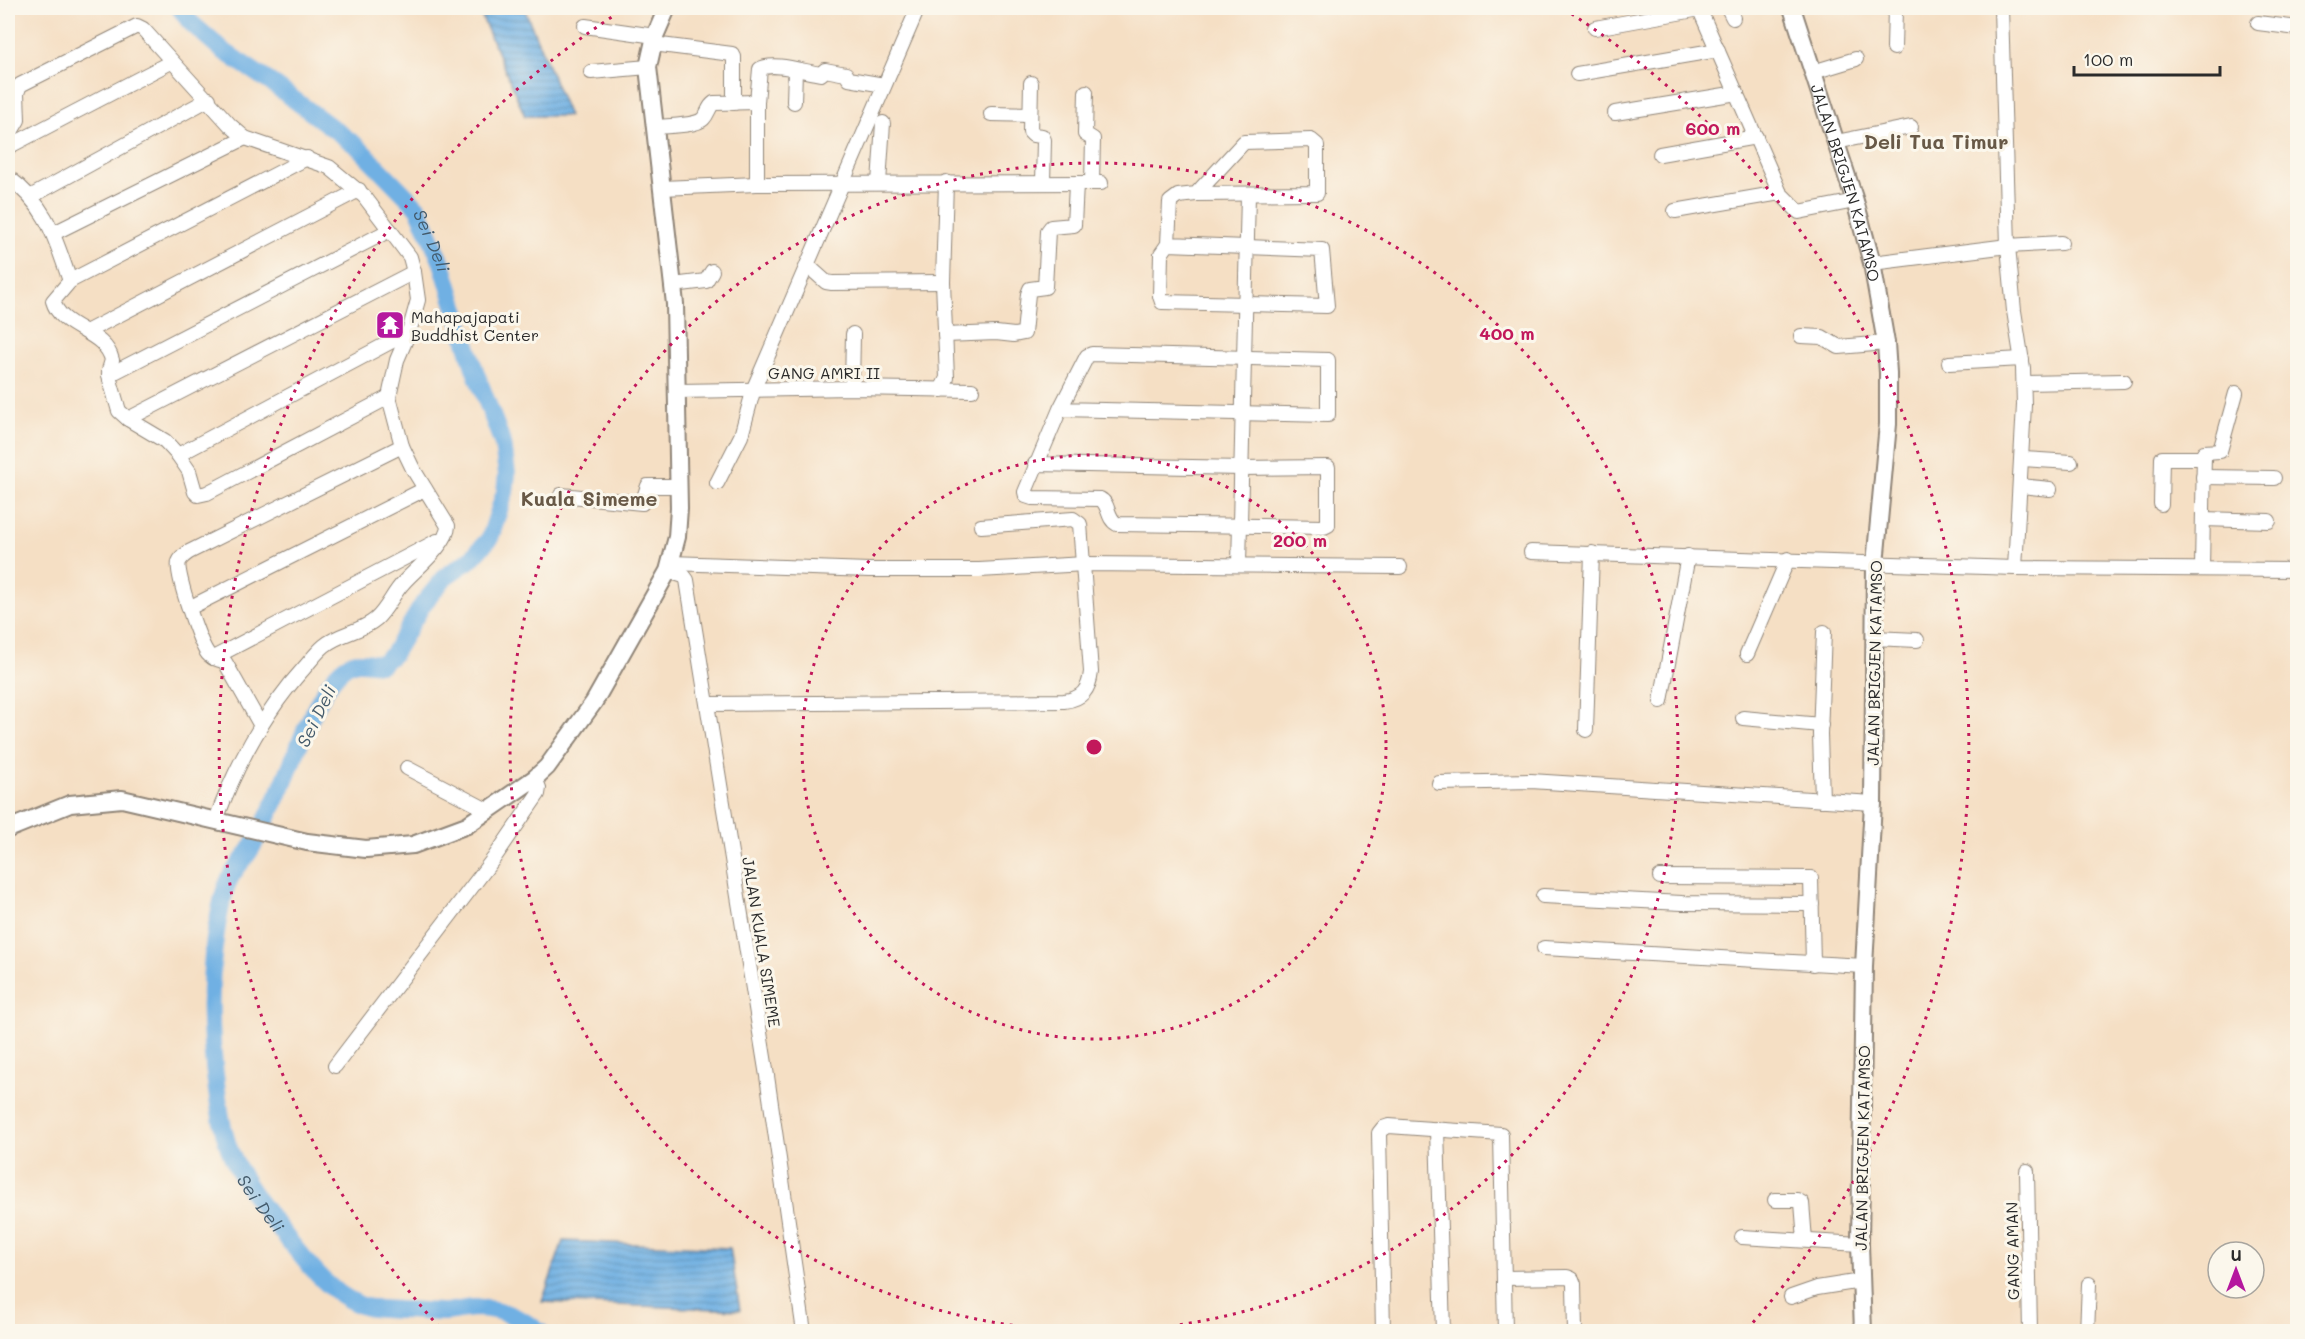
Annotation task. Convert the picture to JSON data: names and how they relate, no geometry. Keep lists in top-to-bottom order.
{
  "streets": {
    "main road": ["JALAN BRIGJEN KATAMSO"],
    "street": ["GANG AMRI II", "JALAN KUALA SIMEME", "GANG AMAN"]
  },
  "districts": ["Deli Tua Timur", "Kuala Simeme"],
  "water": ["Sei Deli"],
  "places": {
    "temple": ["Mahapajapati Buddhist Center"]
  },
  "scale_bar": "100 m",
  "north": "top",
  "rings": ["600 m", "400 m", "200 m"]
}
